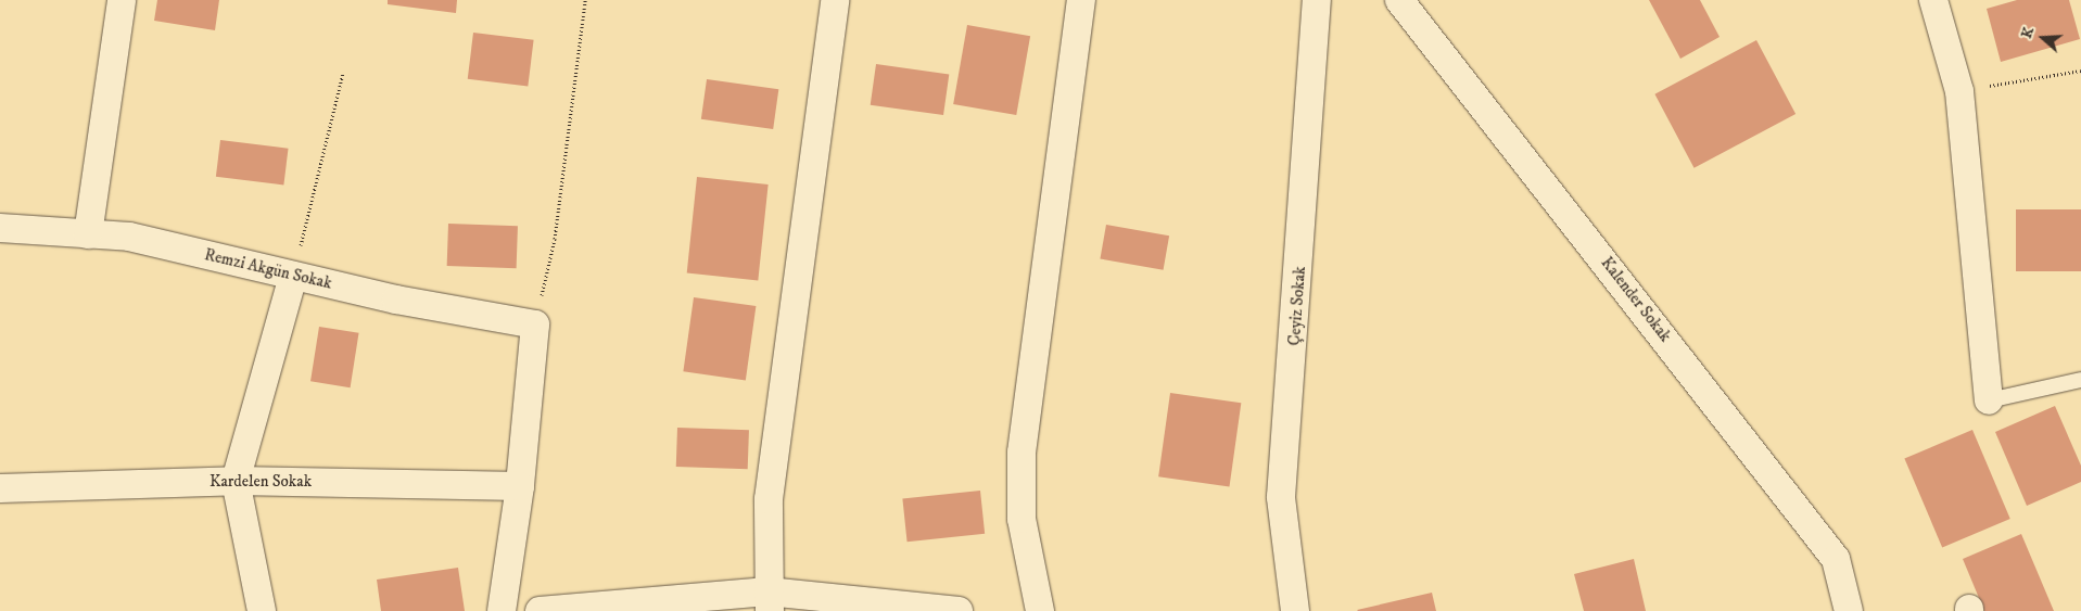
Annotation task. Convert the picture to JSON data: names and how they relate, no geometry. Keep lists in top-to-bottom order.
{
  "streets": {
    "street": [
      "Remzi Akgün Sokak",
      "Kalender Sokak",
      "Çeyiz Sokak",
      "Kardelen Sokak"
    ]
  },
  "north": "left"
}
